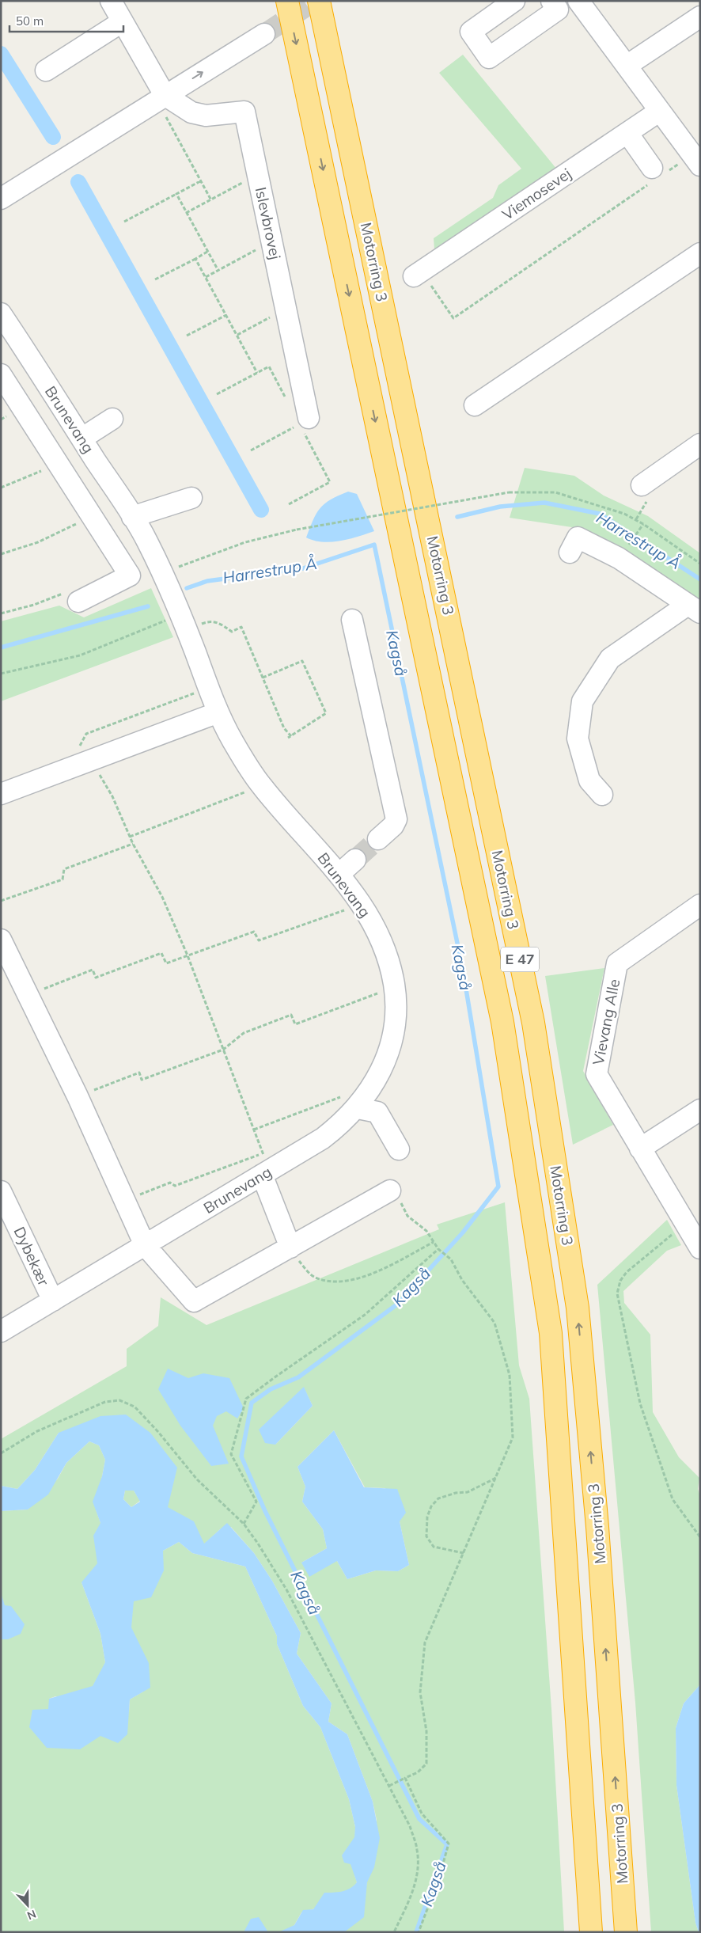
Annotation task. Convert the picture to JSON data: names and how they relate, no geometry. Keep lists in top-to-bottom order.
{
  "streets": {
    "highway": ["Motorring 3", "E 47"],
    "street": [
      "Viemosevej",
      "Islevbrovej",
      "Brunevang",
      "Vievang Alle",
      "Dybekær"
    ]
  },
  "crossings": [
    ["Brunevang", "Dybekær"]
  ],
  "water": ["Harrestrup Å", "Kagså"],
  "scale_bar": "50 m",
  "north": "bottom"
}
